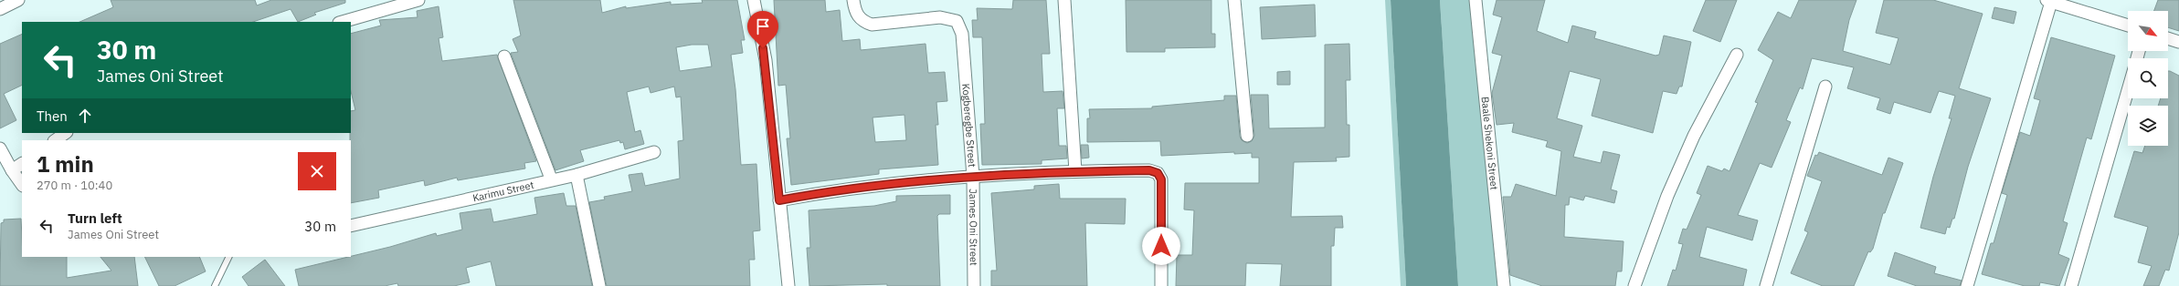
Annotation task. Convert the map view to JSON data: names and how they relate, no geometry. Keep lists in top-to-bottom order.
{
  "streets": {
    "street": [
      "Kogberegbe Street",
      "Baale Shekoni Street",
      "Karimu Street",
      "James Oni Street"
    ]
  },
  "crossings": [
    ["Kogberegbe Street", "James Oni Street"]
  ],
  "north": "bottom right",
  "page": {
    "turn": ["30 m", "James Oni Street"],
    "then": "Then",
    "heading": ["1 min", "270 m · 10:40"],
    "list": [
      {
        "name": "Turn left",
        "note": "James Oni Street",
        "value": "30 m"
      }
    ]
  }
}
